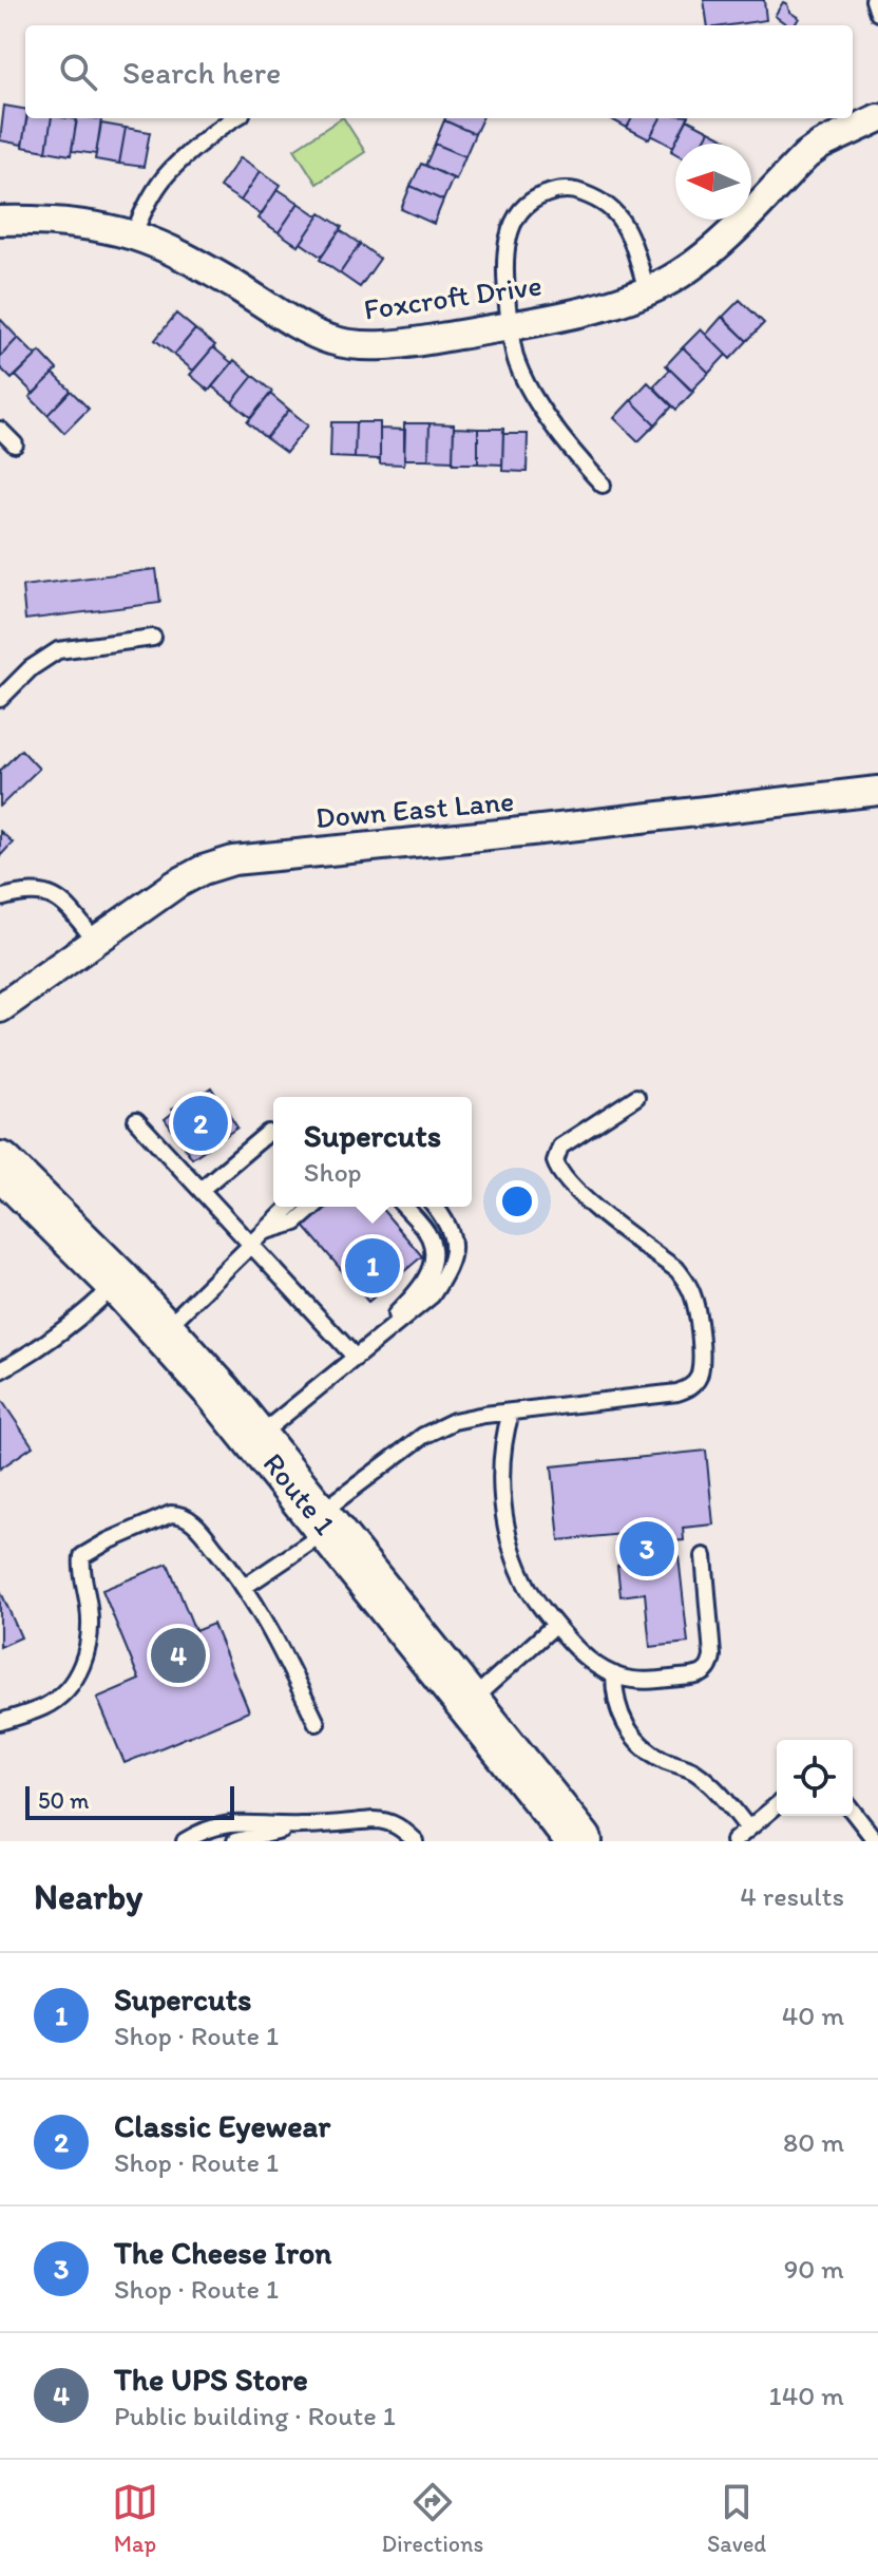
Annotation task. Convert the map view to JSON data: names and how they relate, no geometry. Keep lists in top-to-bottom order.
{
  "streets": {
    "main road": ["Route 1"],
    "street": ["Foxcroft Drive", "Down East Lane"]
  },
  "scale_bar": "50 m",
  "north": "left",
  "page": {
    "search": "Search here",
    "pins": [
      "2",
      "1",
      "3",
      "4"
    ],
    "popup": ["Supercuts", "Shop"],
    "scale": "50 m",
    "heading": ["Nearby", "4 results"],
    "list": [
      {
        "mark": "1",
        "name": "Supercuts",
        "note": "Shop · Route 1",
        "value": "40 m"
      },
      {
        "mark": "2",
        "name": "Classic Eyewear",
        "note": "Shop · Route 1",
        "value": "80 m"
      },
      {
        "mark": "3",
        "name": "The Cheese Iron",
        "note": "Shop · Route 1",
        "value": "90 m"
      },
      {
        "mark": "4",
        "name": "The UPS Store",
        "note": "Public building · Route 1",
        "value": "140 m"
      }
    ],
    "nav": ["Map", "Directions", "Saved"]
  }
}
